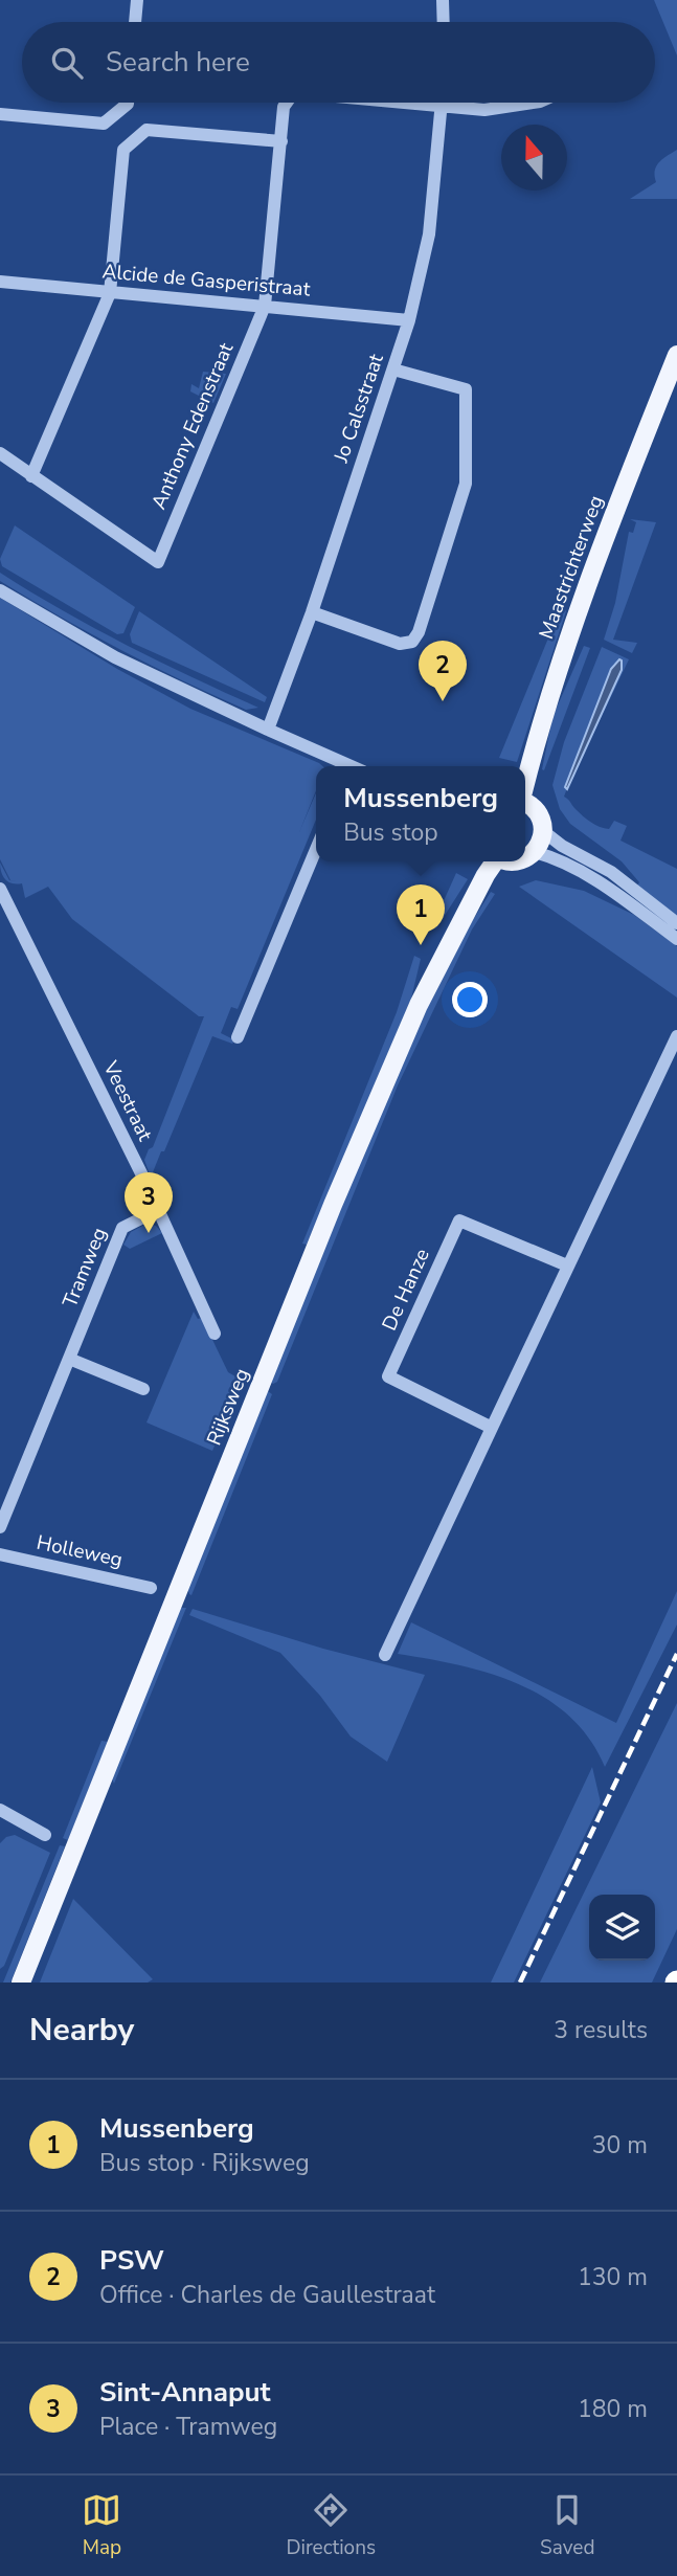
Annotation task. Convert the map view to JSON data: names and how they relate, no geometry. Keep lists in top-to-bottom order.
{
  "streets": {
    "main road": ["Maastrichterweg", "Rijksweg"],
    "street": [
      "Alcide de Gasperistraat",
      "Jo Calsstraat",
      "Anthony Edenstraat",
      "Veestraat",
      "Tramweg",
      "De Hanze",
      "Holleweg"
    ]
  },
  "crossings": [
    ["Alcide de Gasperistraat", "Jo Calsstraat"],
    ["Alcide de Gasperistraat", "Anthony Edenstraat"],
    ["Jo Calsstraat", "Anthony Edenstraat"],
    ["Veestraat", "Tramweg"]
  ],
  "north": "top",
  "page": {
    "search": "Search here",
    "pins": ["2", "1", "3"],
    "popup": ["Mussenberg", "Bus stop"],
    "heading": ["Nearby", "3 results"],
    "list": [
      {
        "mark": "1",
        "name": "Mussenberg",
        "note": "Bus stop · Rijksweg",
        "value": "30 m"
      },
      {
        "mark": "2",
        "name": "PSW",
        "note": "Office · Charles de Gaullestraat",
        "value": "130 m"
      },
      {
        "mark": "3",
        "name": "Sint-Annaput",
        "note": "Place · Tramweg",
        "value": "180 m"
      }
    ],
    "nav": ["Map", "Directions", "Saved"]
  }
}
